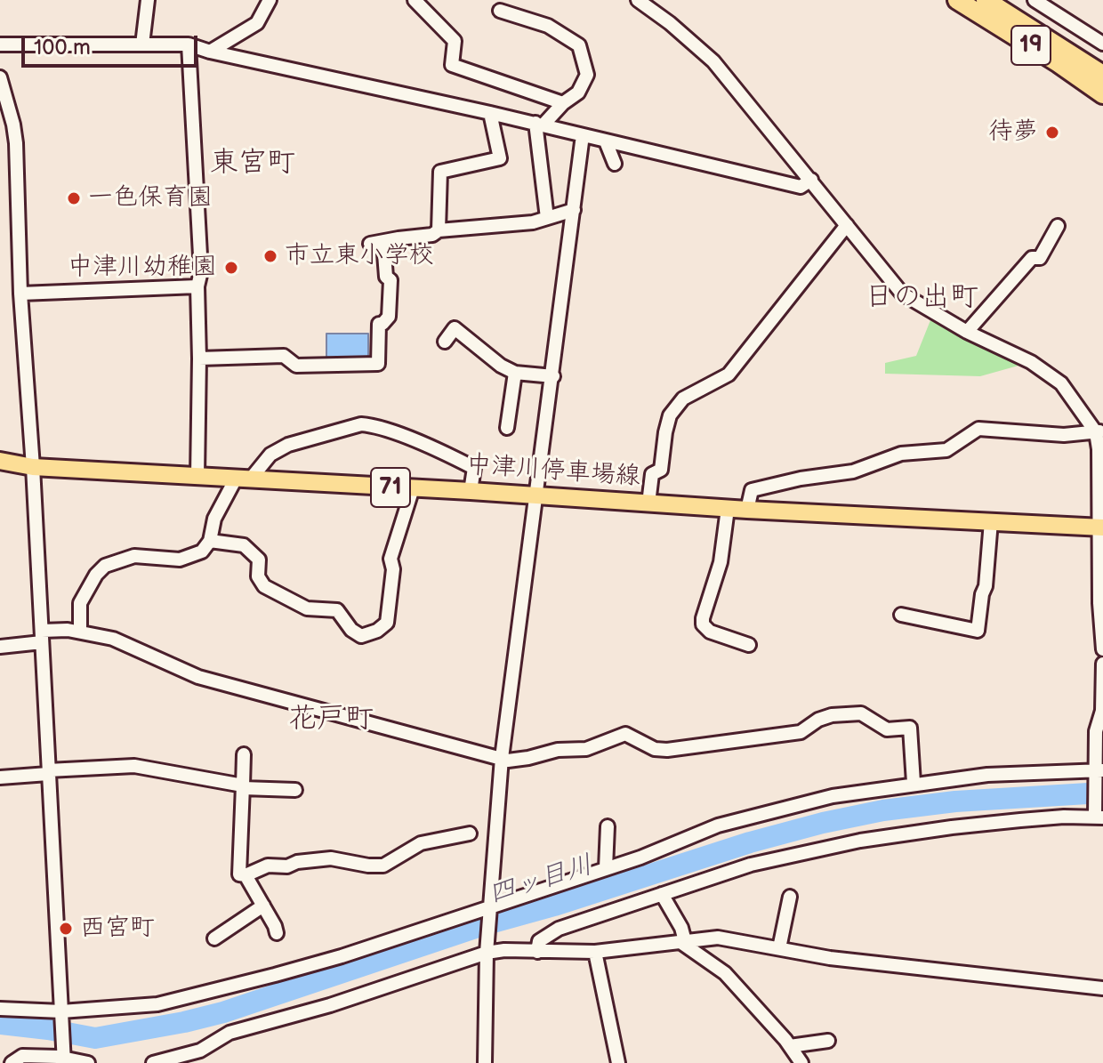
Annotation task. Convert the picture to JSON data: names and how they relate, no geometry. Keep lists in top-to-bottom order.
{
  "streets": {
    "highway": ["19"],
    "main road": ["中津川停車場線", "71"]
  },
  "districts": ["東宮町", "日の出町", "花戸町"],
  "water": ["四ッ目川"],
  "places": [
    "待夢",
    "一色保育園",
    "市立東小学校",
    "中津川幼稚園",
    "西宮町"
  ],
  "scale_bar": "100 m"
}
